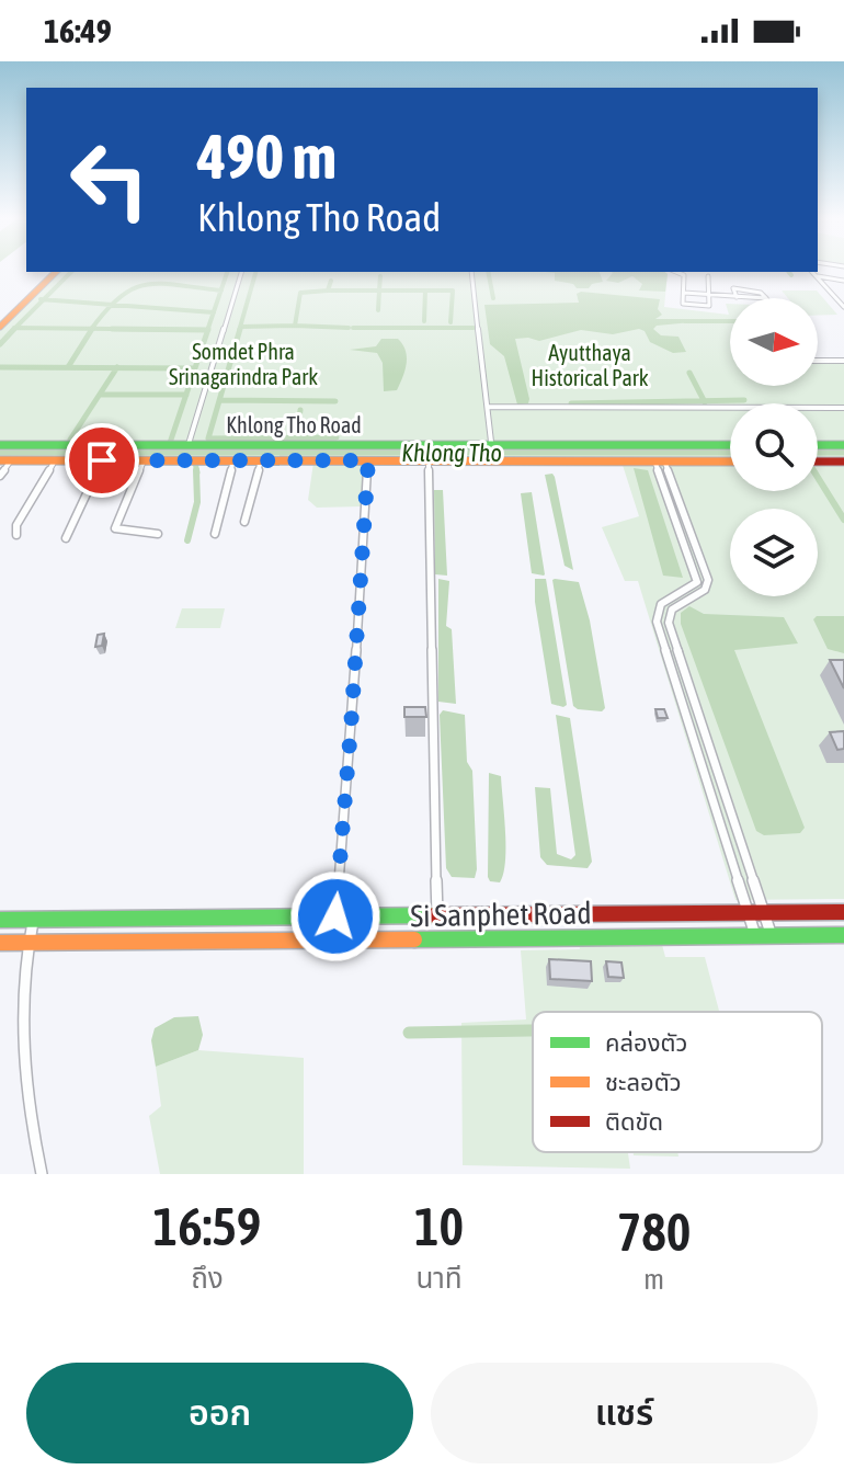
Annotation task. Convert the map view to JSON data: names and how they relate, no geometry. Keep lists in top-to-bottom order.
{
  "streets": {
    "street": ["Khlong Tho Road", "Si Sanphet Road"]
  },
  "water": ["Khlong Tho"],
  "parks": ["Somdet Phra Srinagarindra Park", "Ayutthaya Historical Park"],
  "legend": ["คล่องตัว", "ชะลอตัว", "ติดขัด"],
  "north": "right",
  "page": {
    "status": "16:49",
    "turn": ["490 m", "Khlong Tho Road"],
    "eta": [
      "16:59",
      "ถึง",
      "10",
      "นาที",
      "780",
      "m"
    ],
    "buttons": ["ออก", "แชร์"]
  }
}
